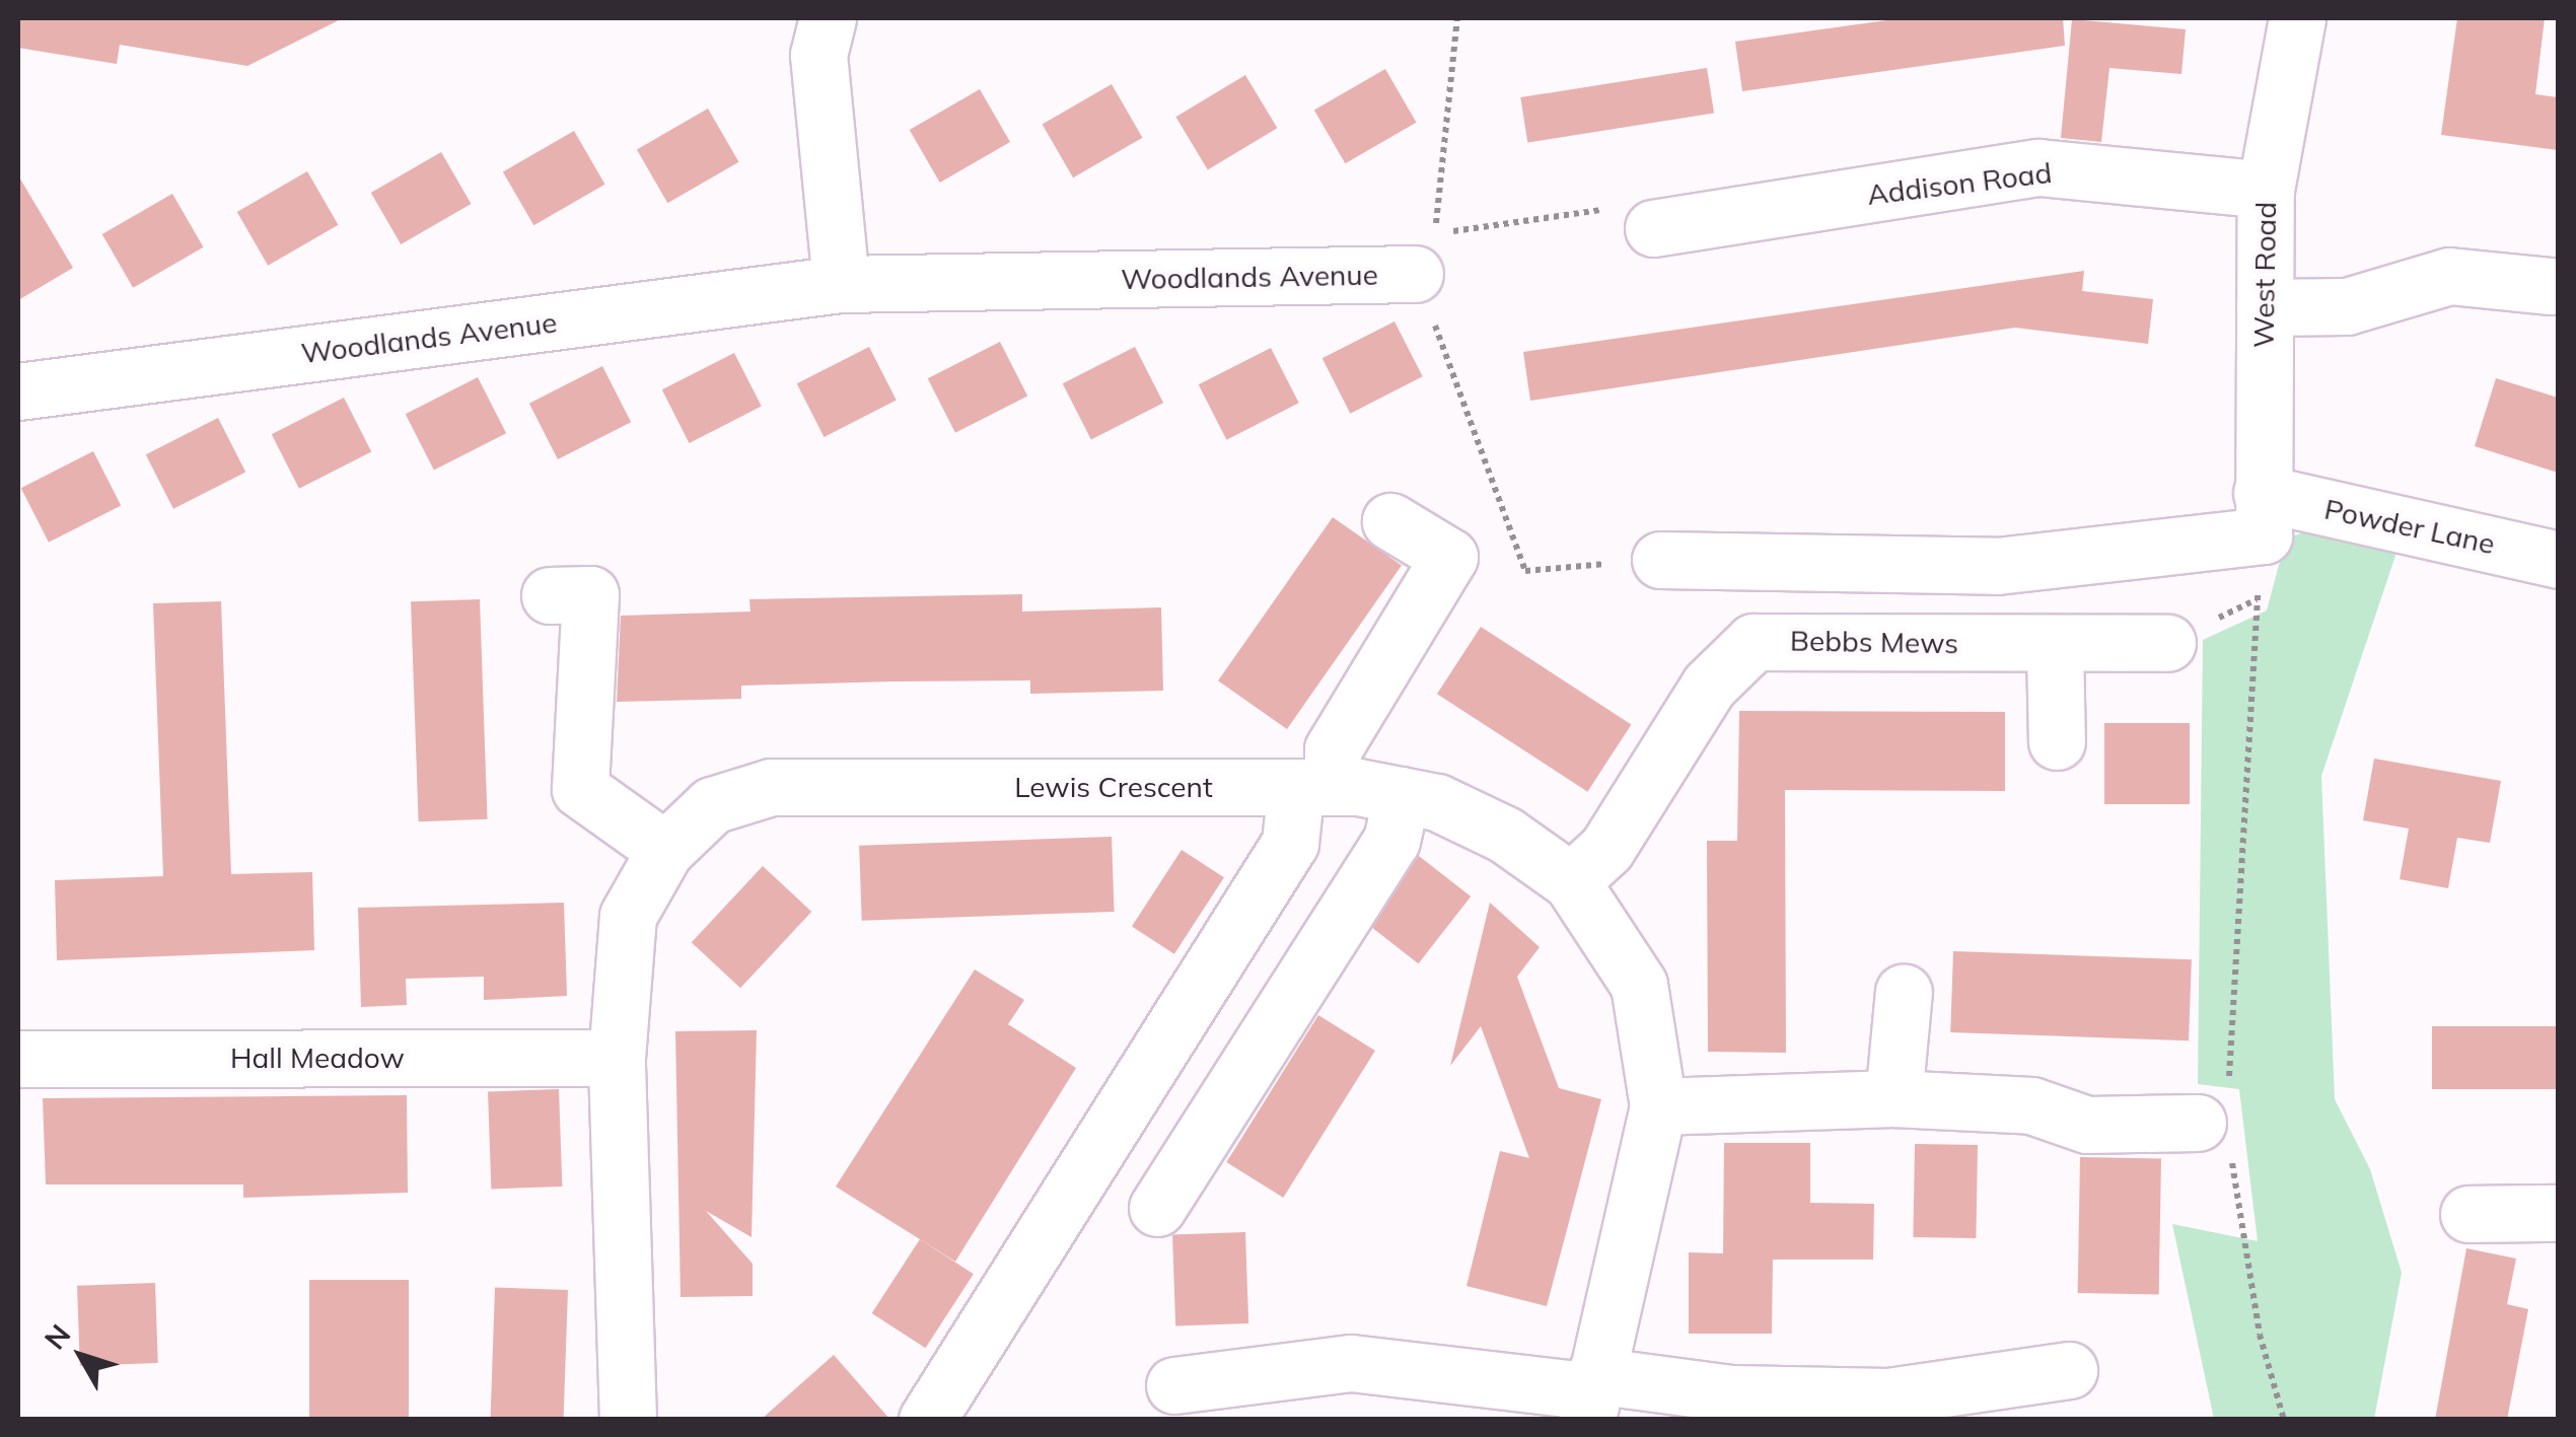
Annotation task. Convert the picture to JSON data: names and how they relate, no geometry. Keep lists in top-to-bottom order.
{
  "streets": {
    "street": [
      "Addison Road",
      "West Road",
      "Woodlands Avenue",
      "Powder Lane",
      "Bebbs Mews",
      "Lewis Crescent",
      "Hall Meadow"
    ]
  },
  "crossings": [
    ["Addison Road", "West Road"],
    ["West Road", "Powder Lane"],
    ["Bebbs Mews", "Lewis Crescent"],
    ["Lewis Crescent", "Hall Meadow"]
  ],
  "north": "top left"
}
